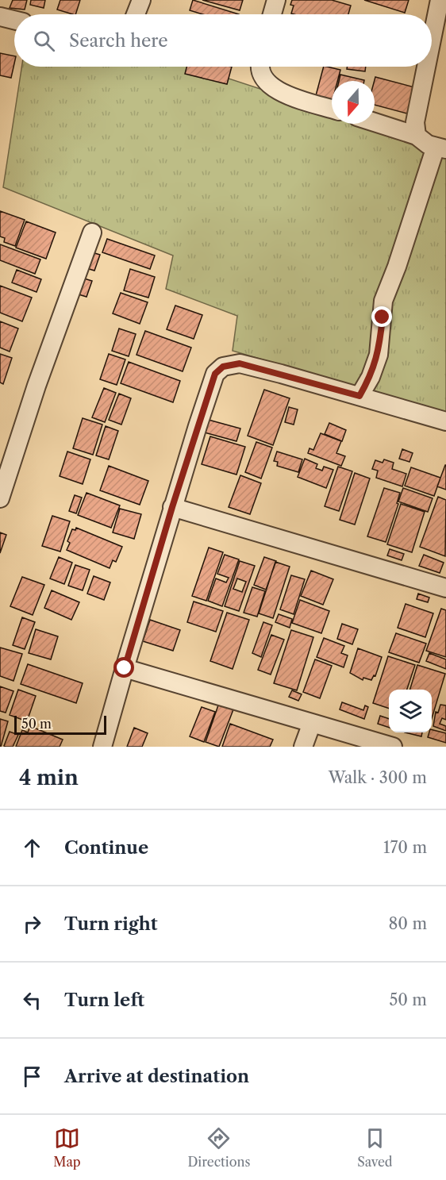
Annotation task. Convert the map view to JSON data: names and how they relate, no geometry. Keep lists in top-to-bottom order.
{
  "scale_bar": "50 m",
  "north": "bottom",
  "page": {
    "search": "Search here",
    "scale": "50 m",
    "heading": ["4 min", "Walk · 300 m"],
    "list": [
      ["Continue", "170 m"],
      ["Turn right", "80 m"],
      ["Turn left", "50 m"],
      "Arrive at destination"
    ],
    "nav": ["Map", "Directions", "Saved"]
  }
}
